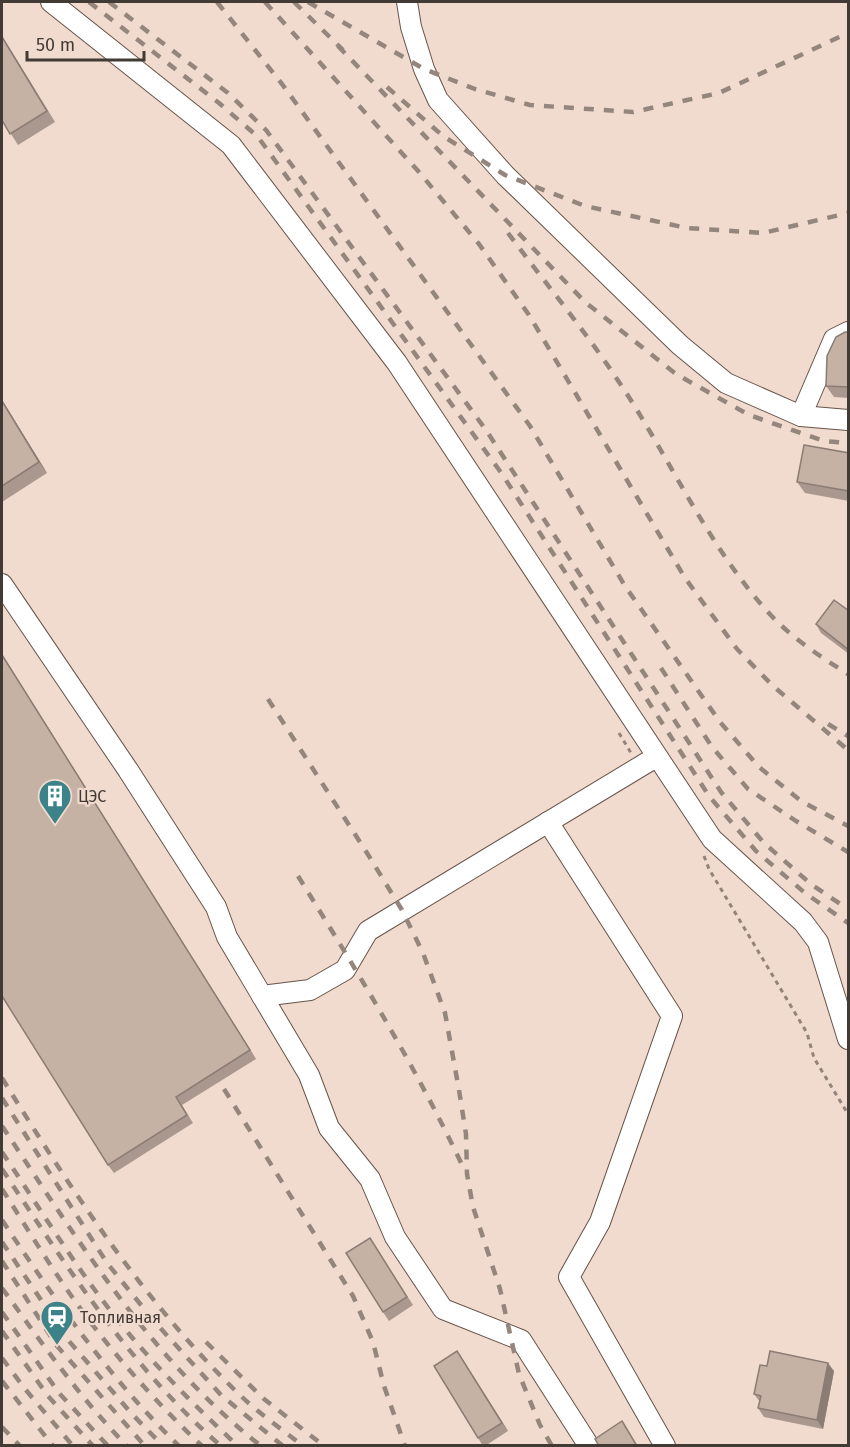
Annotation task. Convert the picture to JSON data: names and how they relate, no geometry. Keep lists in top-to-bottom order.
{
  "places": {
    "building": ["ЦЭС"],
    "station": ["Топливная"]
  },
  "scale_bar": "50 m"
}
